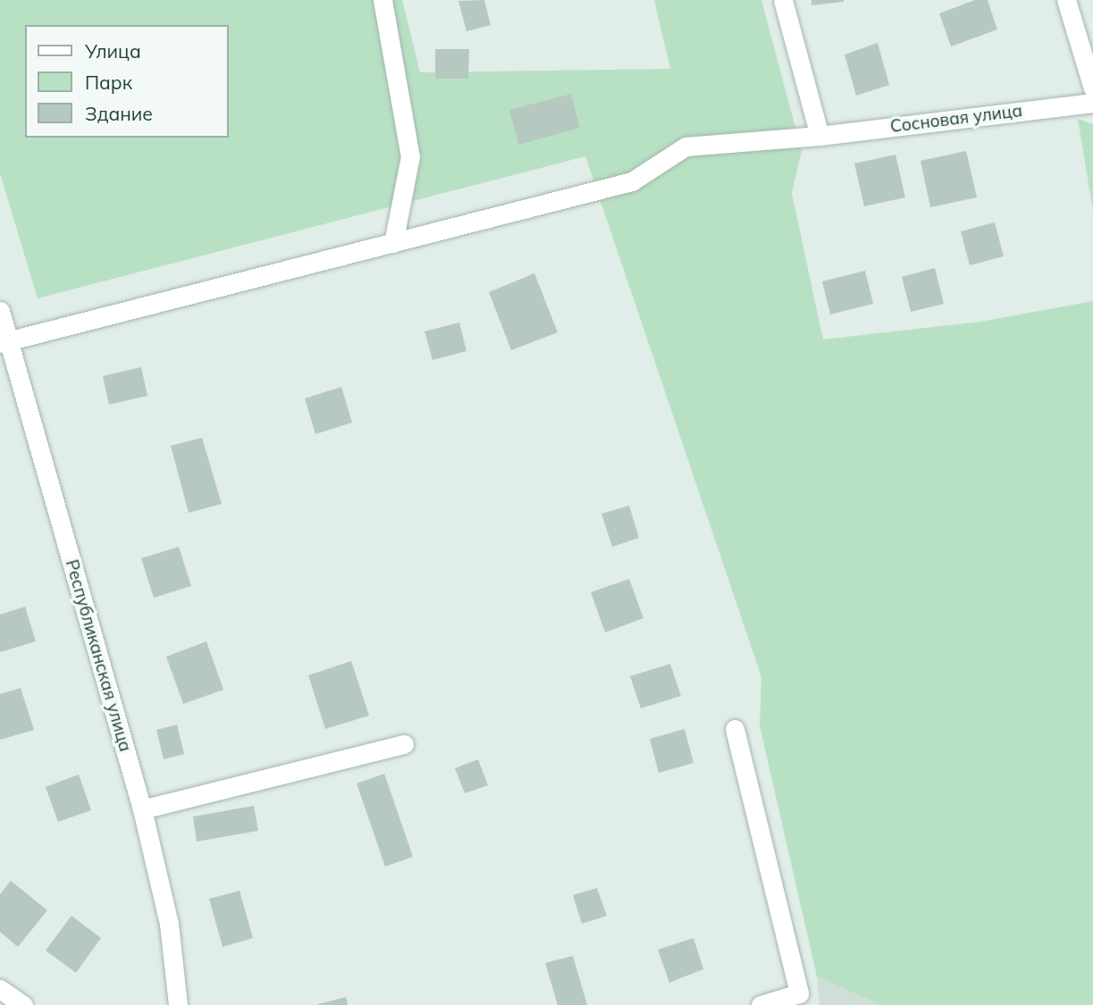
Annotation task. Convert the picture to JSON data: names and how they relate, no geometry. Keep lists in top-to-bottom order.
{
  "streets": {
    "street": ["Сосновая улица", "Республиканская улица"]
  },
  "crossings": [
    ["Сосновая улица", "Республиканская улица"]
  ],
  "legend": ["Улица", "Парк", "Здание"]
}
